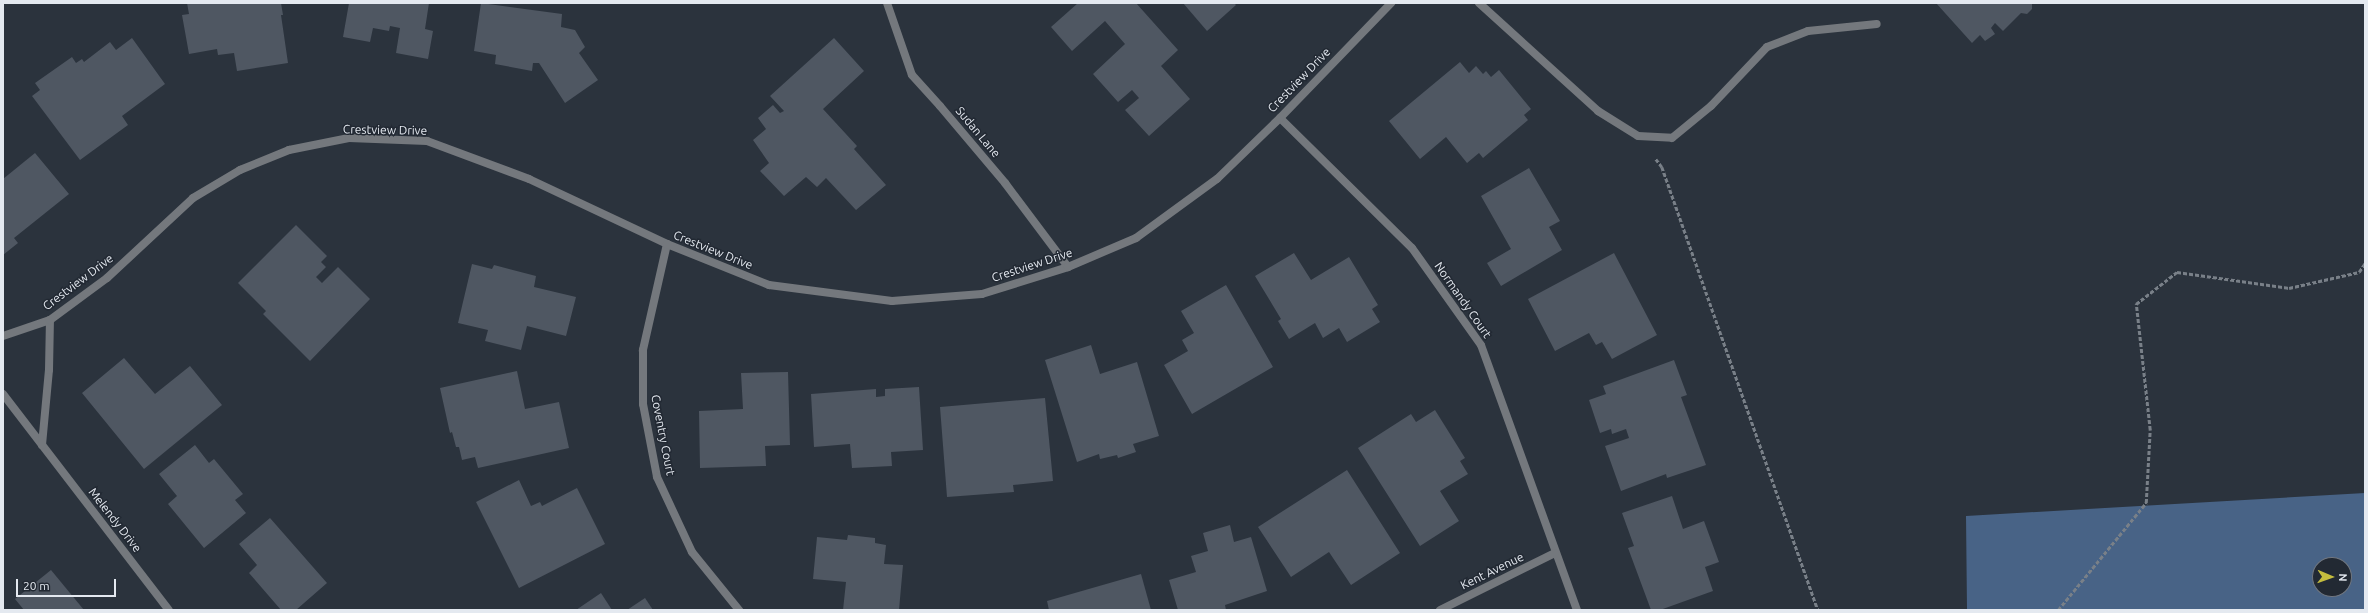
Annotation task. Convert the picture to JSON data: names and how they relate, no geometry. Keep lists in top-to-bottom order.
{
  "streets": {
    "street": [
      "Crestview Drive",
      "Sudan Lane",
      "Normandy Court",
      "Coventry Court",
      "Melendy Drive",
      "Kent Avenue"
    ]
  },
  "crossings": [
    ["Crestview Drive", "Sudan Lane"],
    ["Crestview Drive", "Normandy Court"],
    ["Crestview Drive", "Coventry Court"],
    ["Normandy Court", "Kent Avenue"]
  ],
  "scale_bar": "20 m",
  "north": "right"
}
